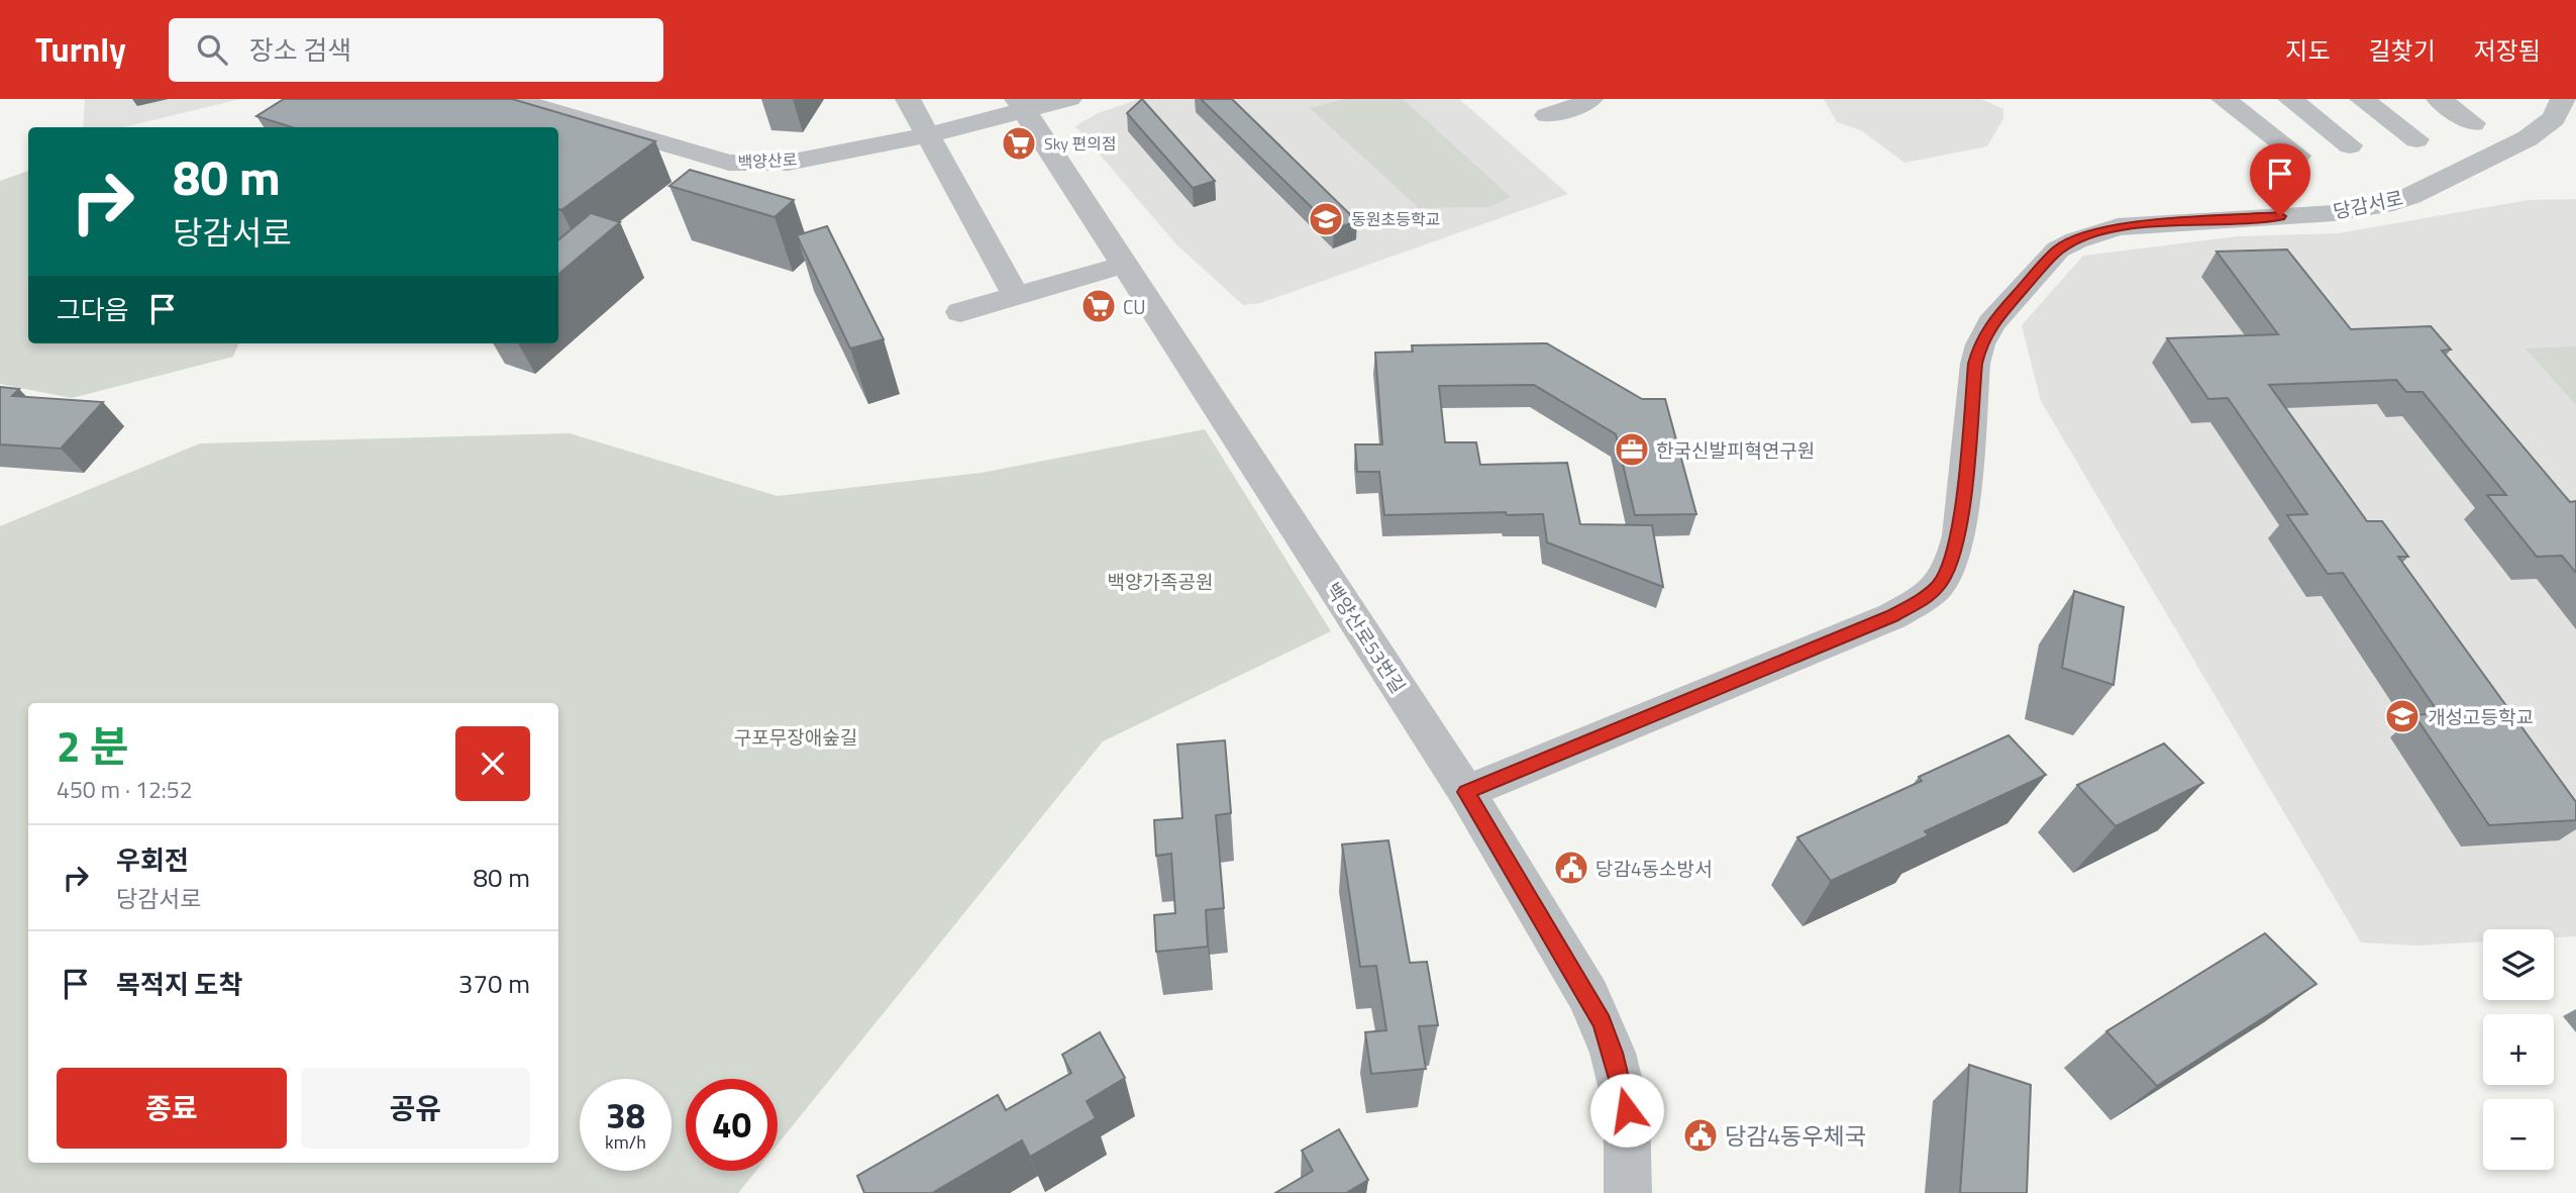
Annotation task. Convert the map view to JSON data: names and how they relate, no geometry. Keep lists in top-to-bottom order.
{
  "streets": {
    "street": ["백양산로", "당감서로", "백양산로53번길"]
  },
  "crossings": [
    ["백양산로", "백양산로53번길"],
    ["당감서로", "백양산로53번길"]
  ],
  "parks": ["백양가족공원", "구포무장애숲길"],
  "places": {
    "supermarket": ["Sky 편의점", "CU"],
    "school or university": ["동원초등학교", "개성고등학교"],
    "office": ["한국신발피혁연구원"],
    "public building": ["당감4동소방서", "당감4동우체국"]
  },
  "page": {
    "header": "Turnly",
    "search": "장소 검색",
    "nav": ["지도", "길찾기", "저장됨"],
    "turn": ["80 m", "당감서로"],
    "then": "그다음",
    "heading": ["2 분", "450 m · 12:52"],
    "list": [
      {
        "name": "우회전",
        "note": "당감서로",
        "value": "80 m"
      },
      {
        "name": "목적지 도착",
        "value": "370 m"
      }
    ],
    "map_buttons": ["+", "−"],
    "buttons": ["종료", "공유"],
    "speed": "38 km/h",
    "limit": "40"
  }
}
